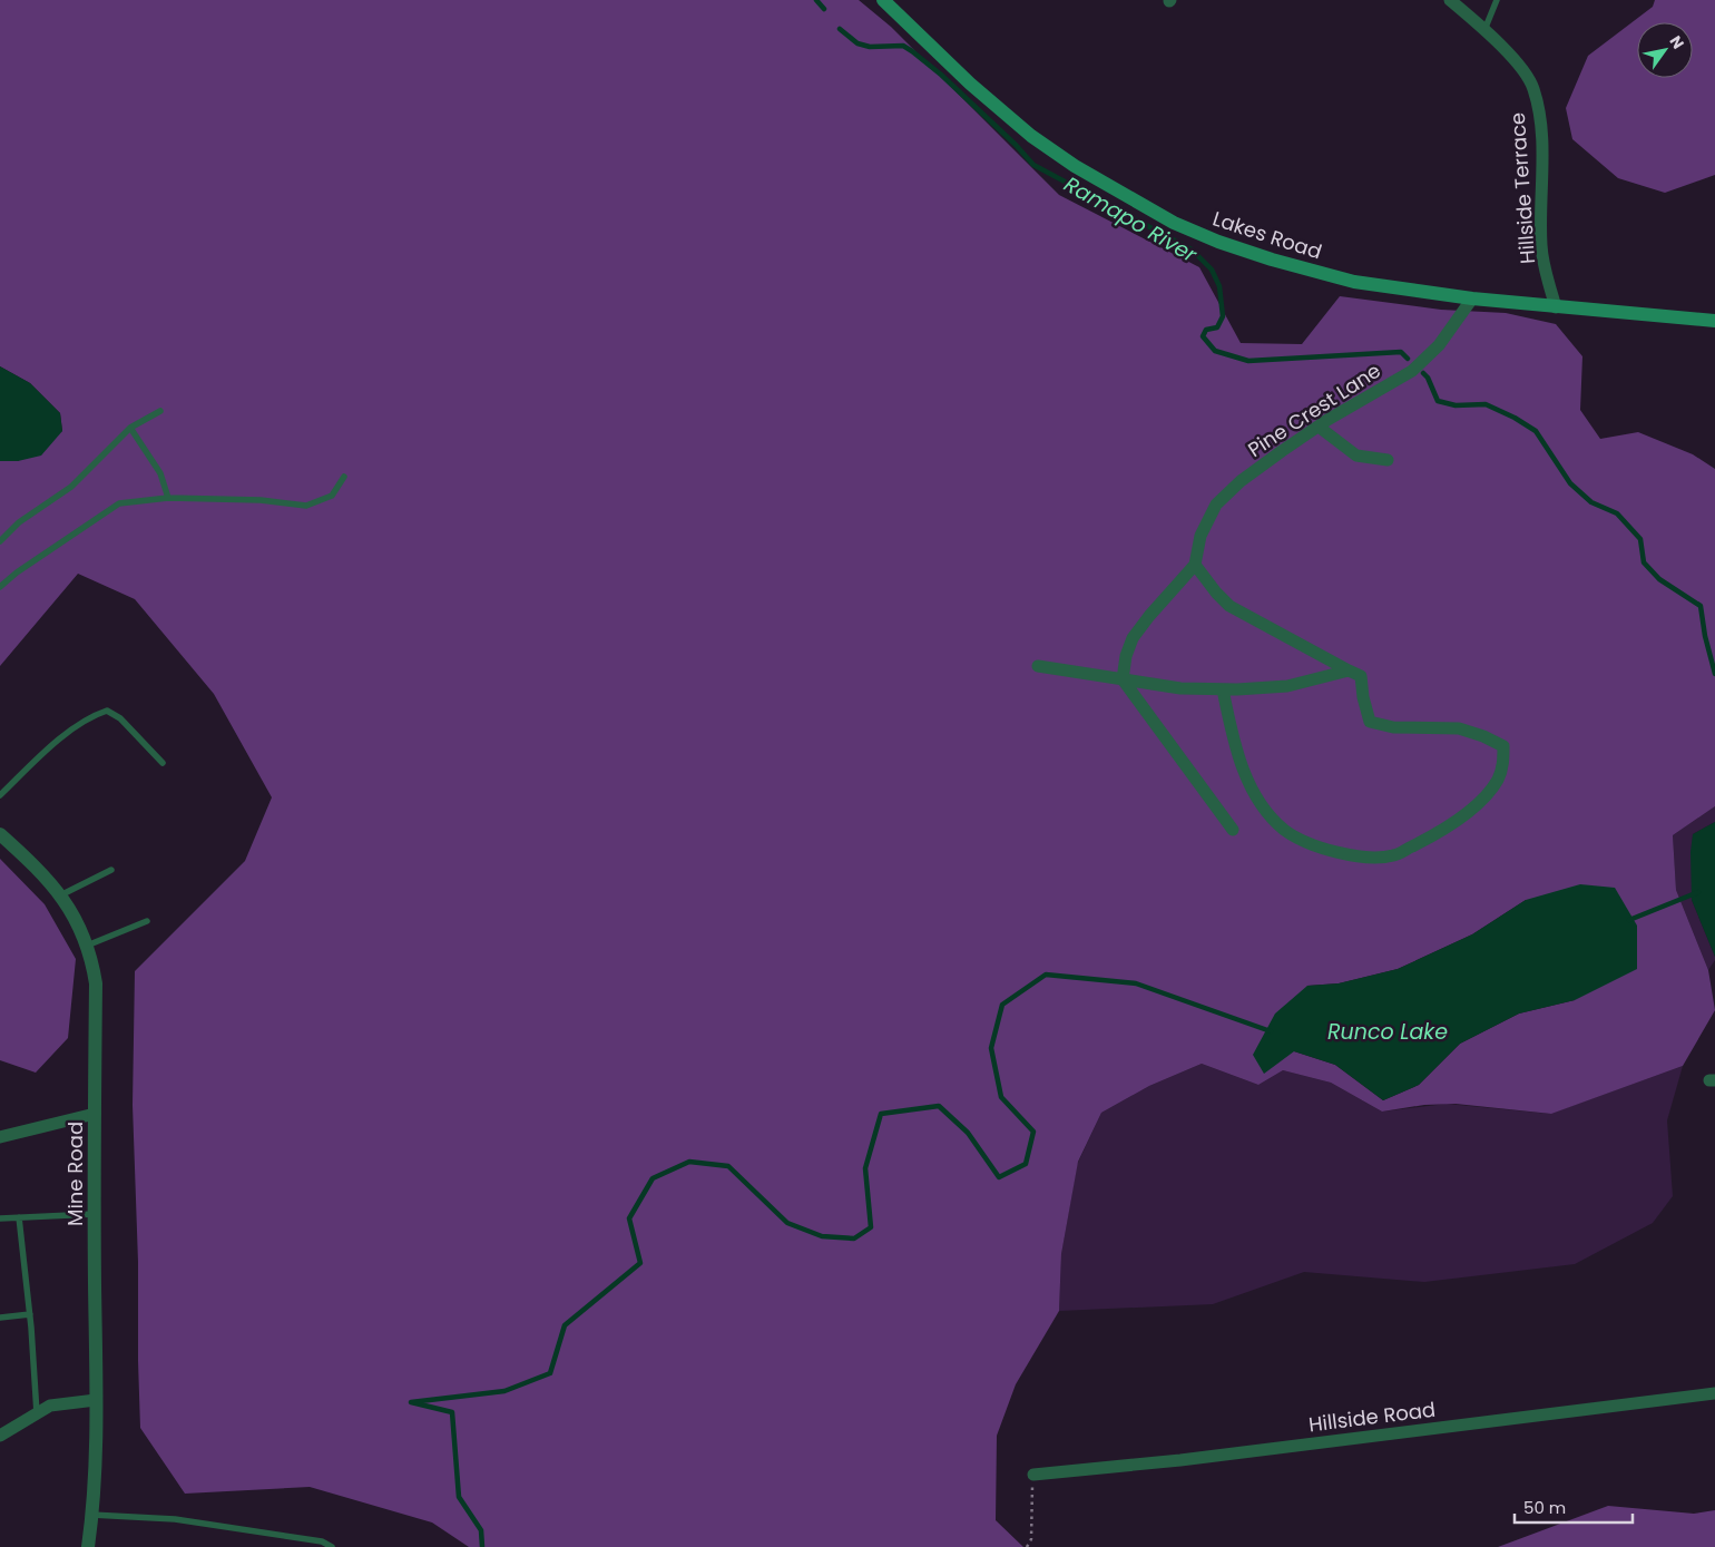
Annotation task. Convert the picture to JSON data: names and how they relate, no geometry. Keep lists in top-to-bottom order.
{
  "streets": {
    "main road": ["Lakes Road"],
    "street": [
      "Hillside Terrace",
      "Pine Crest Lane",
      "Mine Road",
      "Hillside Road"
    ]
  },
  "crossings": [
    ["Hillside Terrace", "Lakes Road"],
    ["Lakes Road", "Pine Crest Lane"]
  ],
  "water": ["Ramapo River", "Runco Lake"],
  "scale_bar": "50 m",
  "north": "top right"
}
